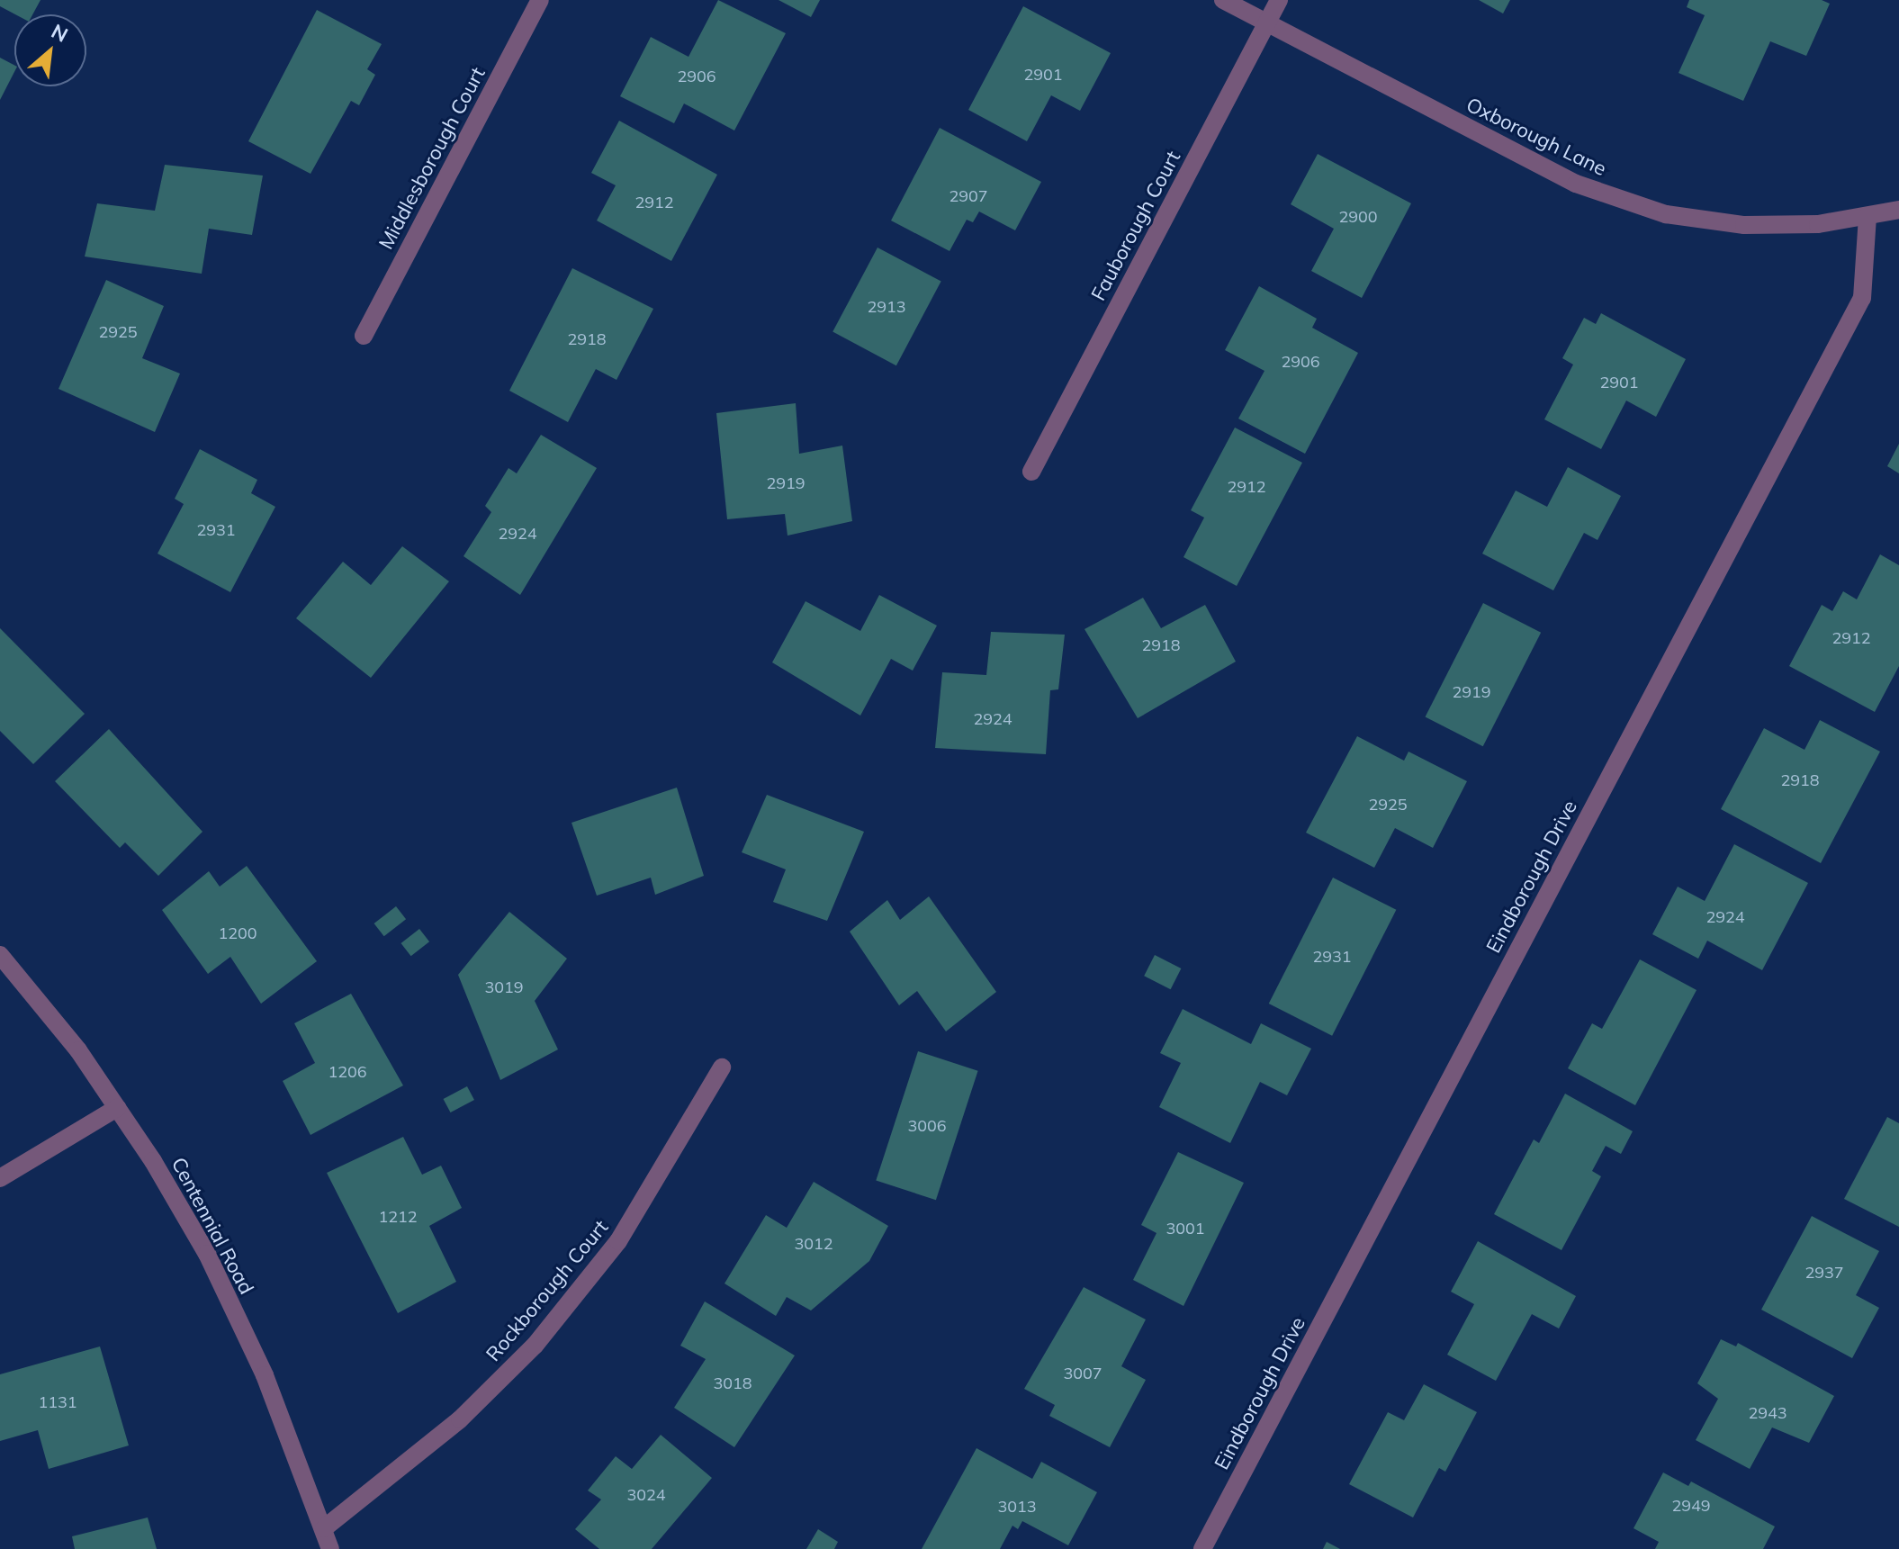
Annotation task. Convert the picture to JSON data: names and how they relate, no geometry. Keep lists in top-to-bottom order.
{
  "streets": {
    "street": [
      "Oxborough Lane",
      "Middlesborough Court",
      "Fauborough Court",
      "Eindborough Drive",
      "Centennial Road",
      "Rockborough Court"
    ]
  },
  "crossings": [
    ["Oxborough Lane", "Fauborough Court"],
    ["Oxborough Lane", "Eindborough Drive"],
    ["Centennial Road", "Rockborough Court"]
  ],
  "house_numbers": [
    "2901",
    "2906",
    "2907",
    "2912",
    "2900",
    "2913",
    "2925",
    "2918",
    "2906",
    "2901",
    "2919",
    "2912",
    "2931",
    "2924",
    "2912",
    "2918",
    "2919",
    "2924",
    "2918",
    "2925",
    "2924",
    "1200",
    "2931",
    "3019",
    "1206",
    "3006",
    "1212",
    "3001",
    "3012",
    "2937",
    "3007",
    "3018",
    "1131",
    "2943",
    "3024",
    "2949",
    "3013"
  ],
  "north": "top right"
}
